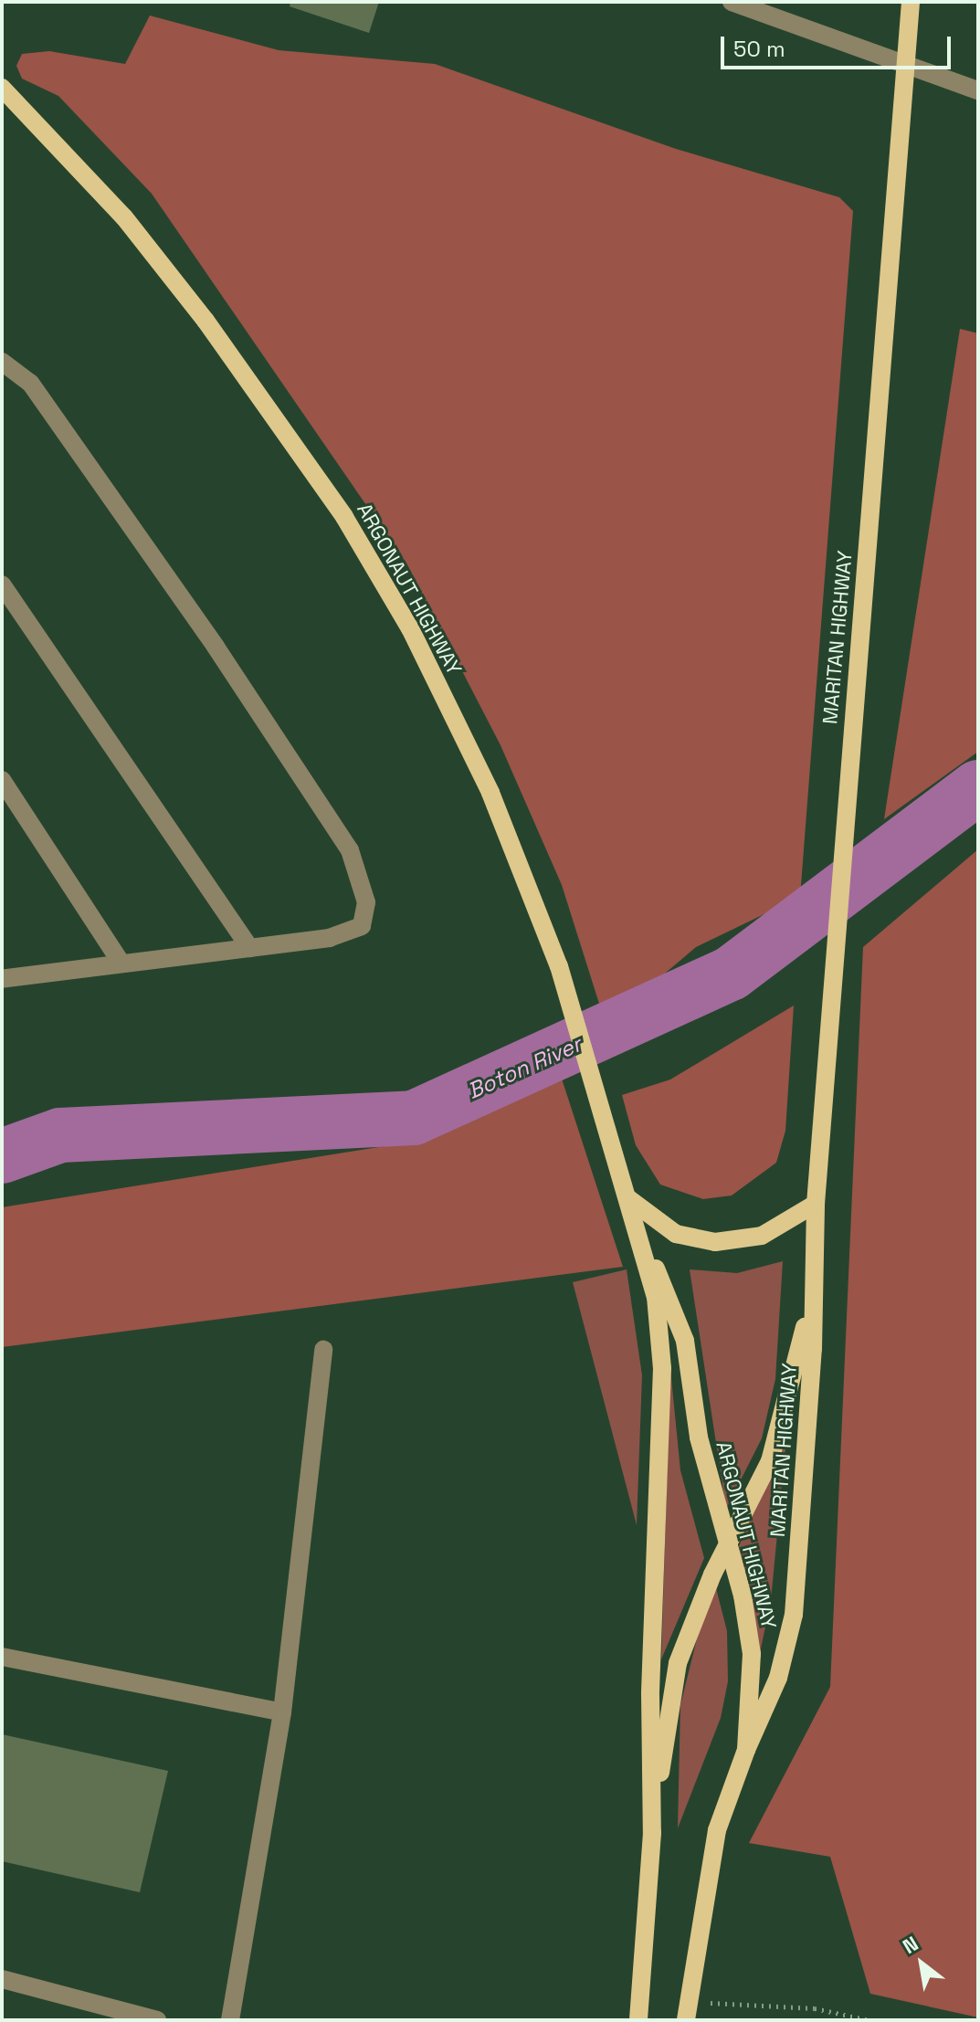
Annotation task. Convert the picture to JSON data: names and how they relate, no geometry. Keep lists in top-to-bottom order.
{
  "streets": {
    "main road": ["ARGONAUT HIGHWAY", "MARITAN HIGHWAY"]
  },
  "crossings": [
    ["ARGONAUT HIGHWAY", "MARITAN HIGHWAY"]
  ],
  "water": ["Boton River"],
  "scale_bar": "50 m",
  "north": "top left"
}
